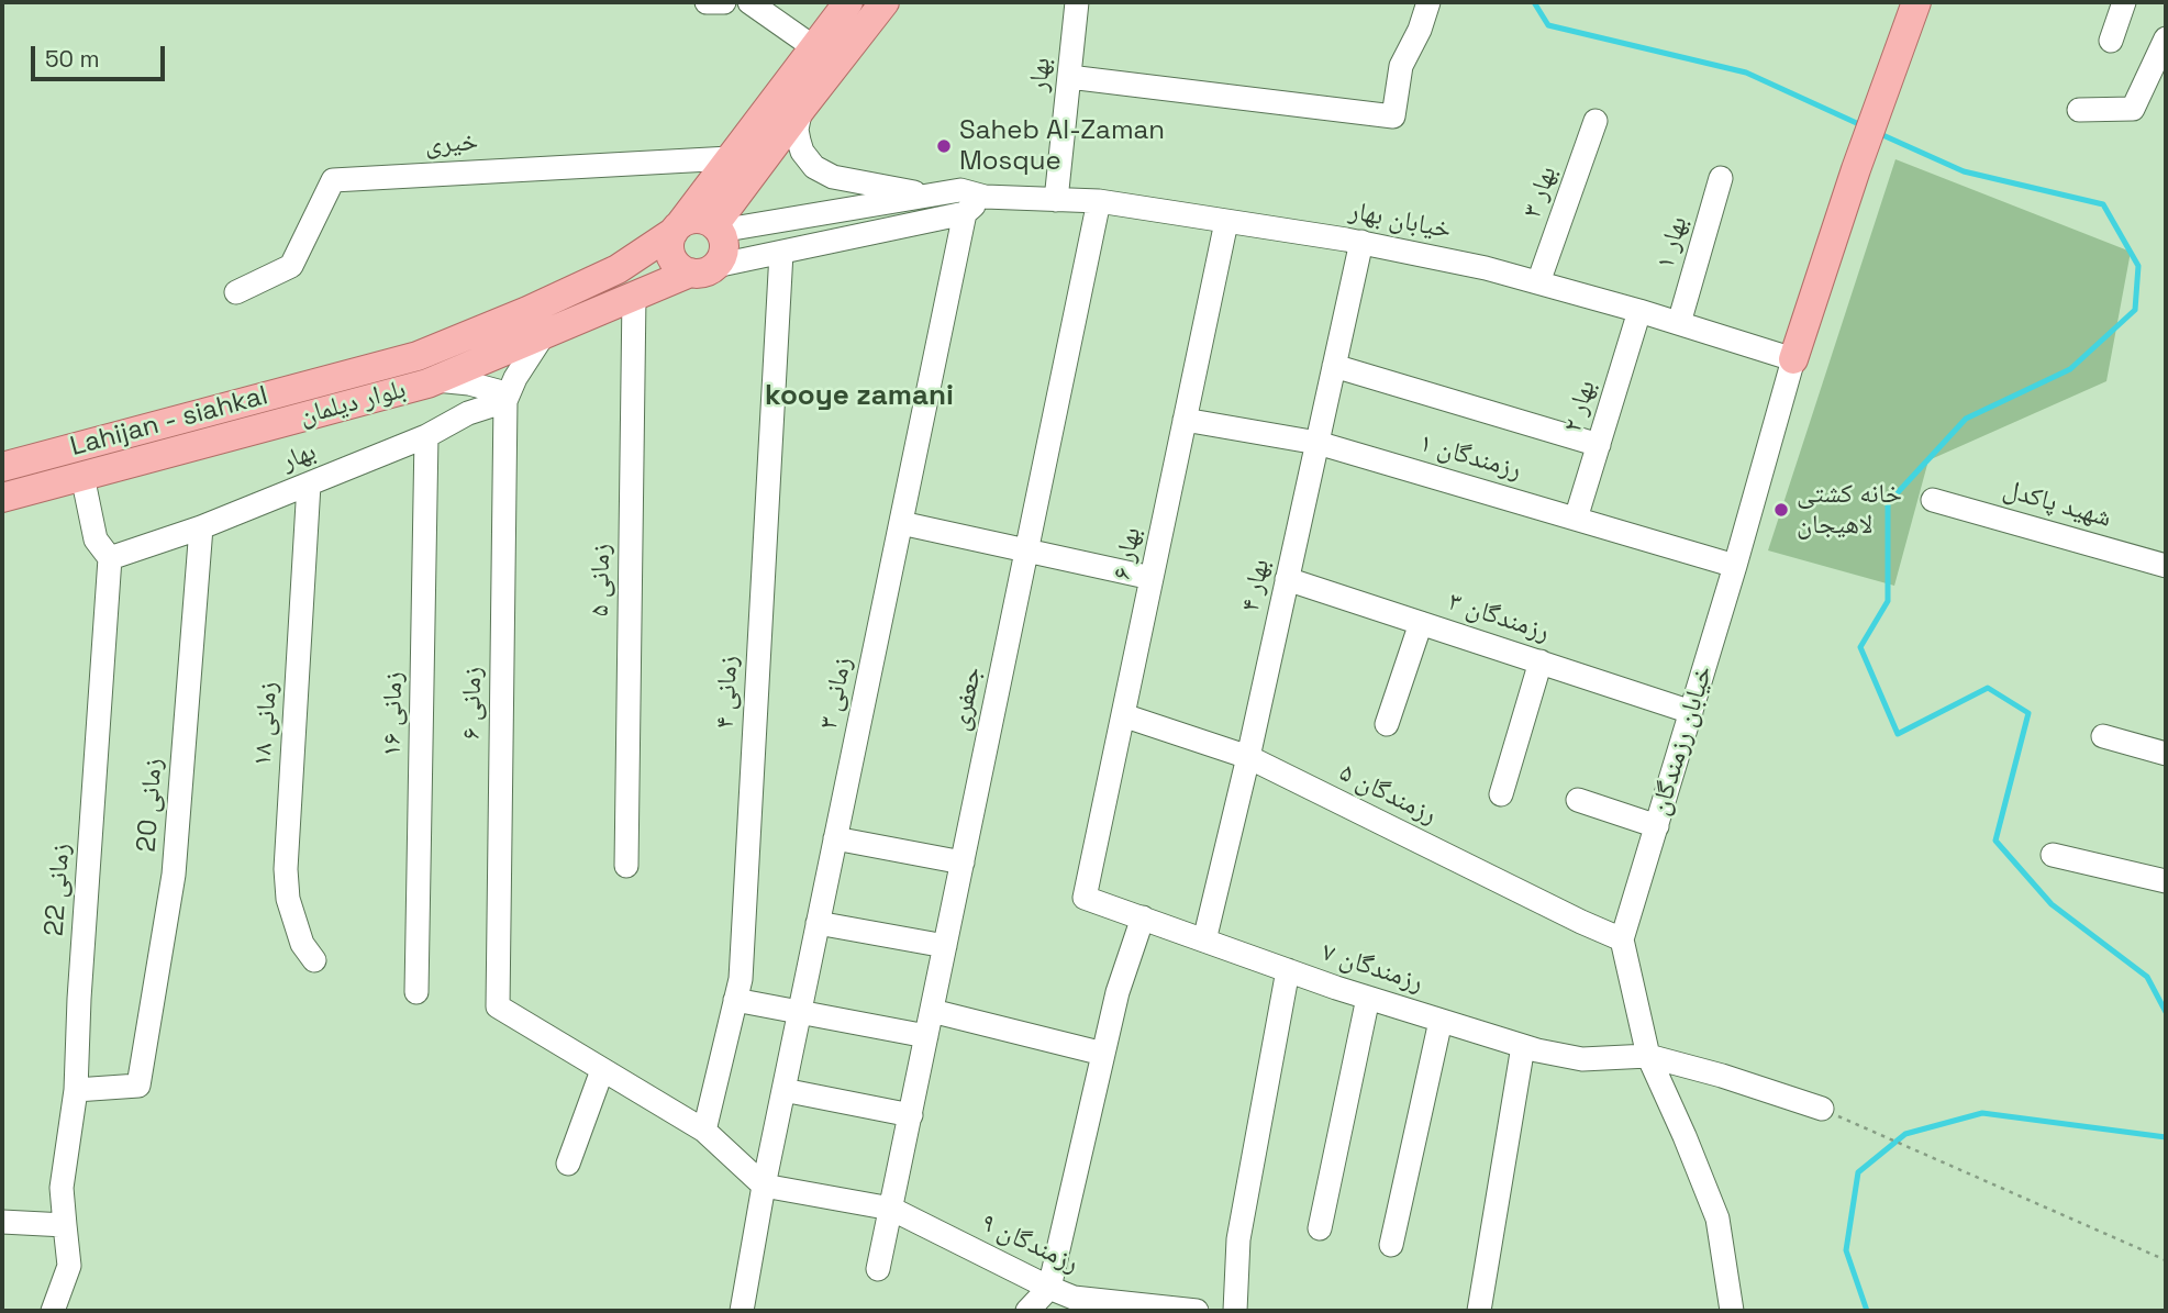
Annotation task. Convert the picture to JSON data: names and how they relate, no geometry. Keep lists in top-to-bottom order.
{
  "streets": {
    "main road": ["بلوار دیلمان", "Lahijan - siahkal", "خیابان رزمندگان"],
    "street": [
      "بهار",
      "خیری",
      "بهار ۳",
      "خیابان بهار",
      "بهار ۱",
      "بهار ۲",
      "رزمندگان ۱",
      "شهید پاکدل",
      "بهار ۶",
      "زمانی ۵",
      "بهار ۴",
      "رزمندگان ۳",
      "زمانی ۴",
      "زمانی ۳",
      "جعفری",
      "زمانی ۶",
      "زمانی ۱۶",
      "زمانی ۱۸",
      "رزمندگان ۵",
      "زمانی 20",
      "زمانی 22",
      "رزمندگان ۷",
      "رزمندگان ۹"
    ]
  },
  "crossings": [
    ["بهار", "خیابان بهار"],
    ["بهار", "زمانی ۶"],
    ["بهار", "زمانی ۱۶"],
    ["بهار", "زمانی ۱۸"],
    ["بهار", "زمانی 20"],
    ["بهار", "زمانی 22"],
    ["بهار ۳", "خیابان بهار"],
    ["خیابان بهار", "بهار ۱"],
    ["خیابان بهار", "بلوار دیلمان"],
    ["خیابان بهار", "بهار ۲"],
    ["خیابان بهار", "Lahijan - siahkal"],
    ["خیابان بهار", "بهار ۶"],
    ["خیابان بهار", "بهار ۴"],
    ["خیابان بهار", "جعفری"],
    ["خیابان بهار", "خیابان رزمندگان"],
    ["بلوار دیلمان", "Lahijan - siahkal"],
    ["بلوار دیلمان", "زمانی ۵"],
    ["بهار ۲", "رزمندگان ۱"],
    ["رزمندگان ۱", "بهار ۶"],
    ["رزمندگان ۱", "بهار ۴"],
    ["رزمندگان ۱", "خیابان رزمندگان"],
    ["بهار ۶", "رزمندگان ۵"],
    ["بهار ۶", "رزمندگان ۷"],
    ["بهار ۴", "رزمندگان ۳"],
    ["بهار ۴", "رزمندگان ۵"],
    ["بهار ۴", "رزمندگان ۷"],
    ["رزمندگان ۳", "خیابان رزمندگان"],
    ["زمانی ۳", "رزمندگان ۹"],
    ["جعفری", "رزمندگان ۹"],
    ["خیابان رزمندگان", "رزمندگان ۵"],
    ["زمانی 20", "زمانی 22"]
  ],
  "districts": ["kooye zamani"],
  "places": ["Saheb Al-Zaman Mosque", "خانه کشتی لاهیجان"],
  "scale_bar": "50 m"
}
